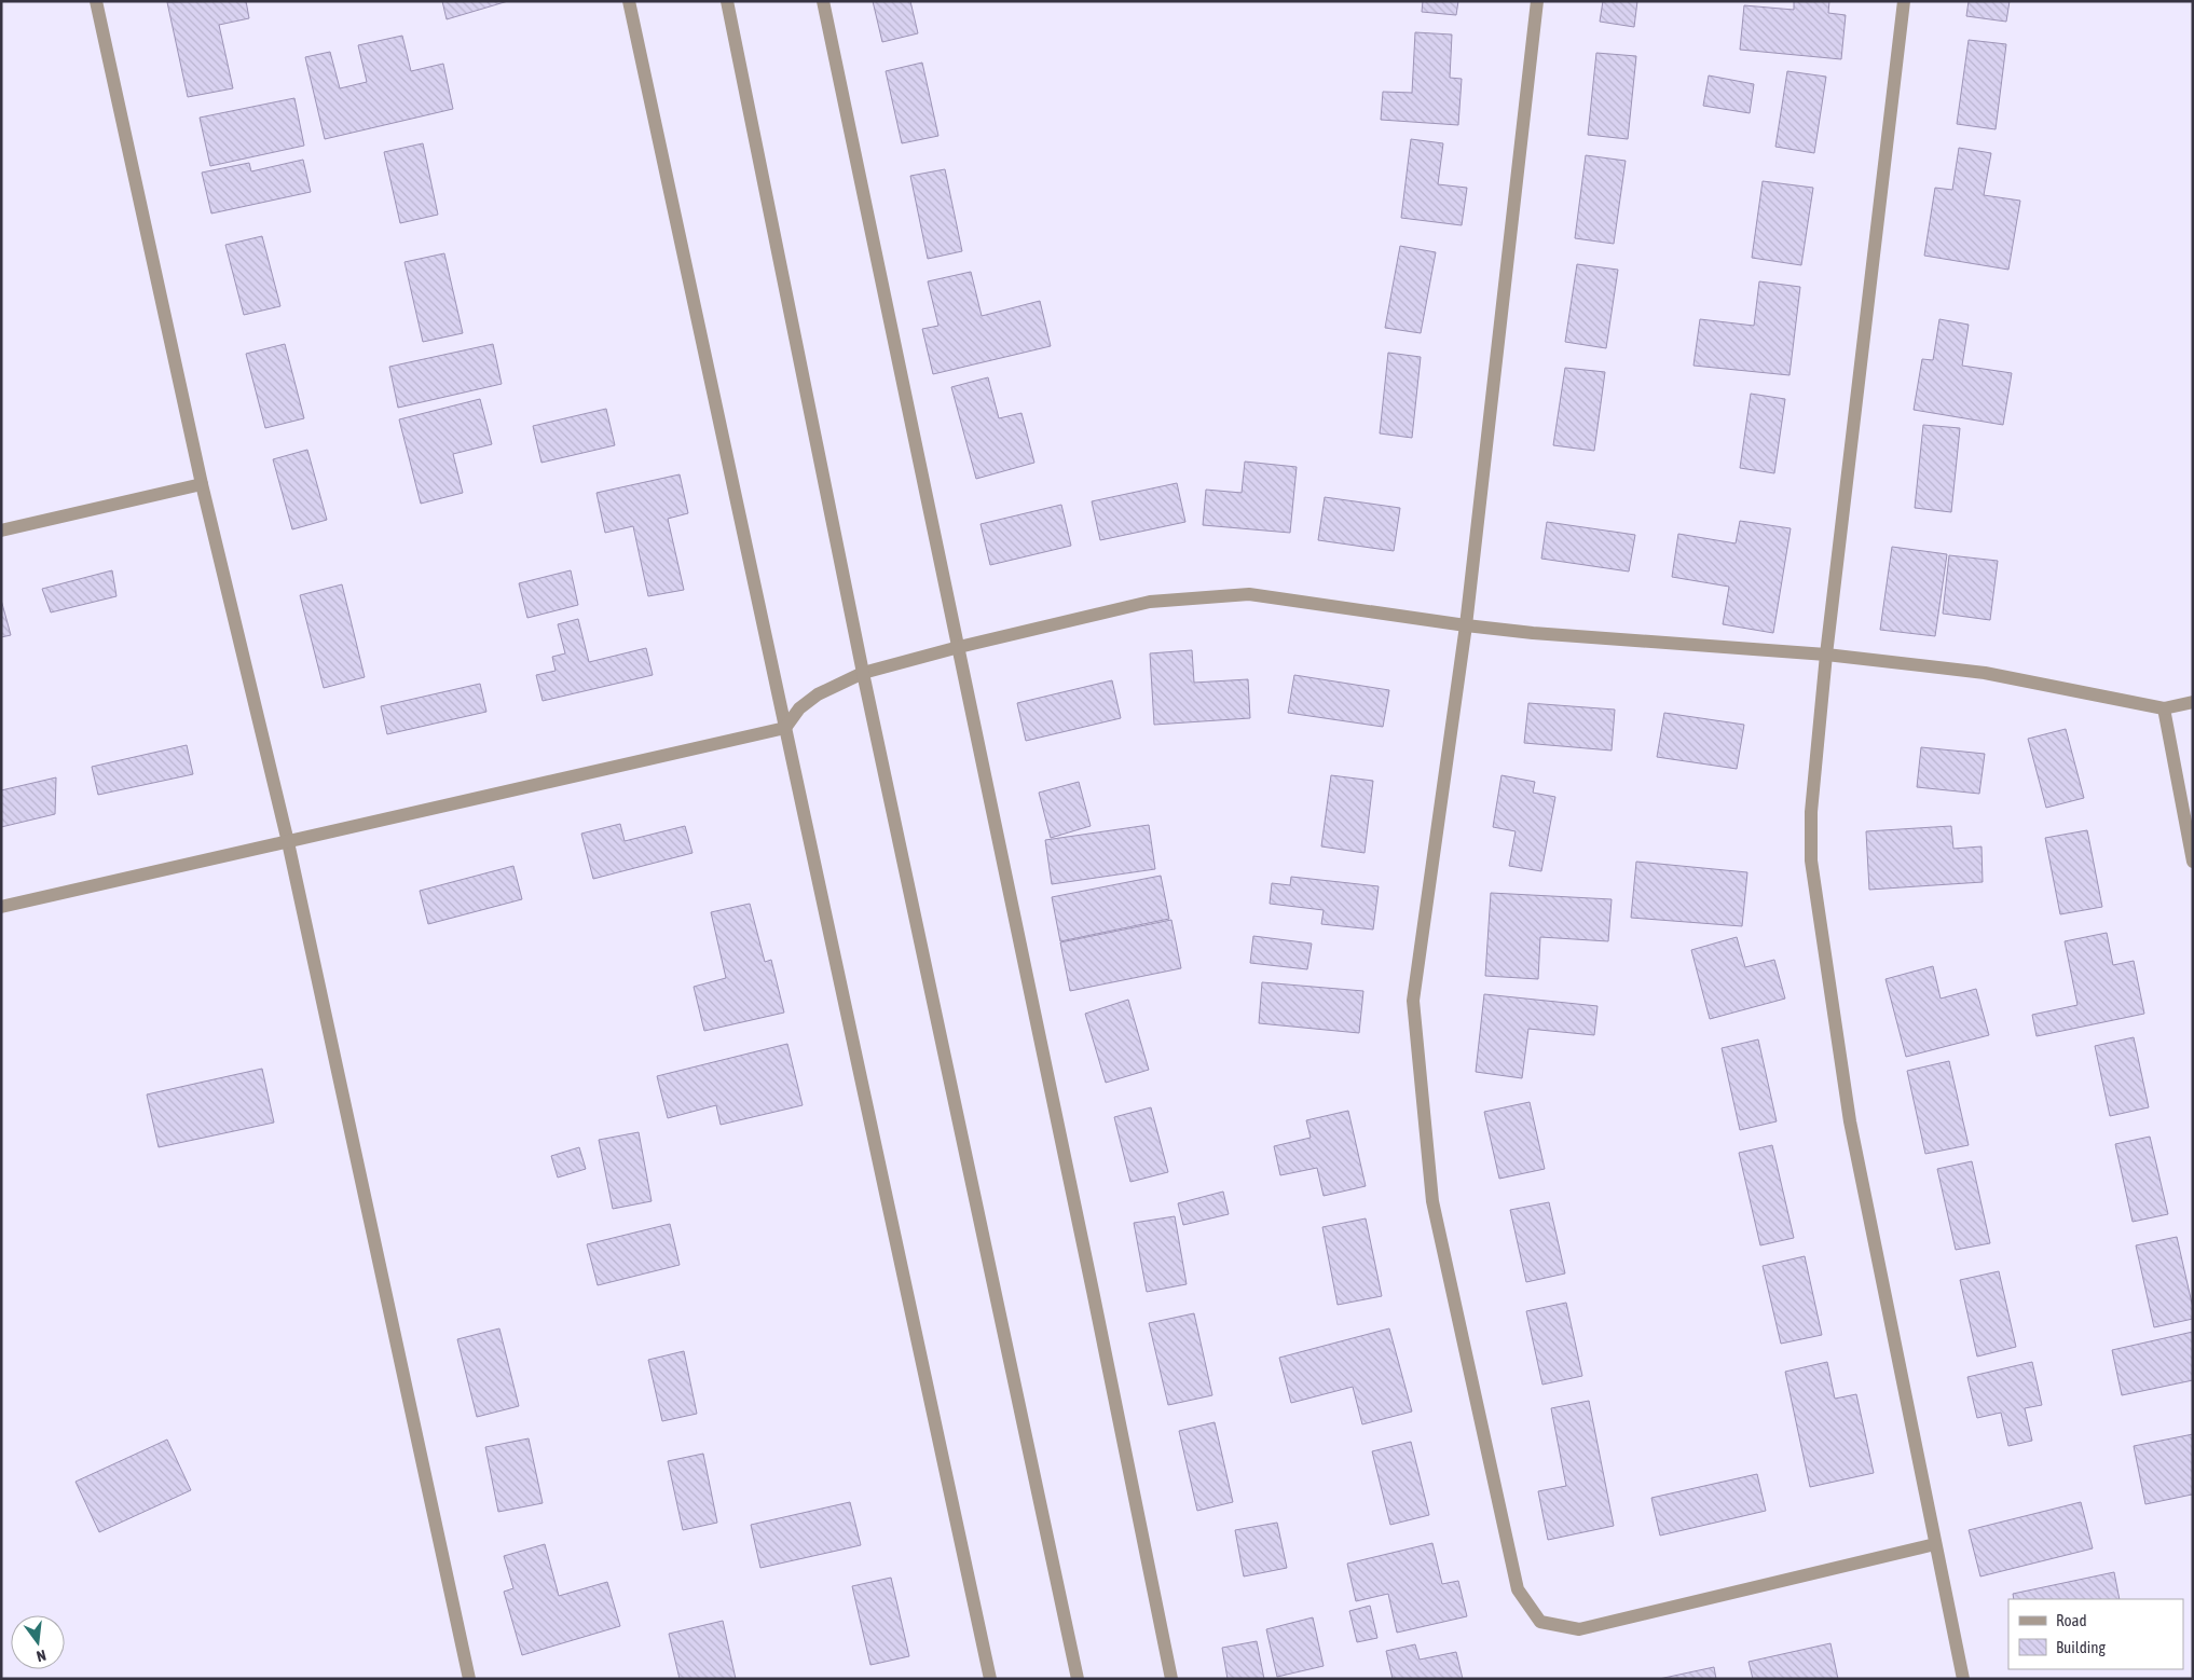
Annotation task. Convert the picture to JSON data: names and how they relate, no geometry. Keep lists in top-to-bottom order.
{
  "legend": ["Road", "Building"],
  "north": "bottom"
}
